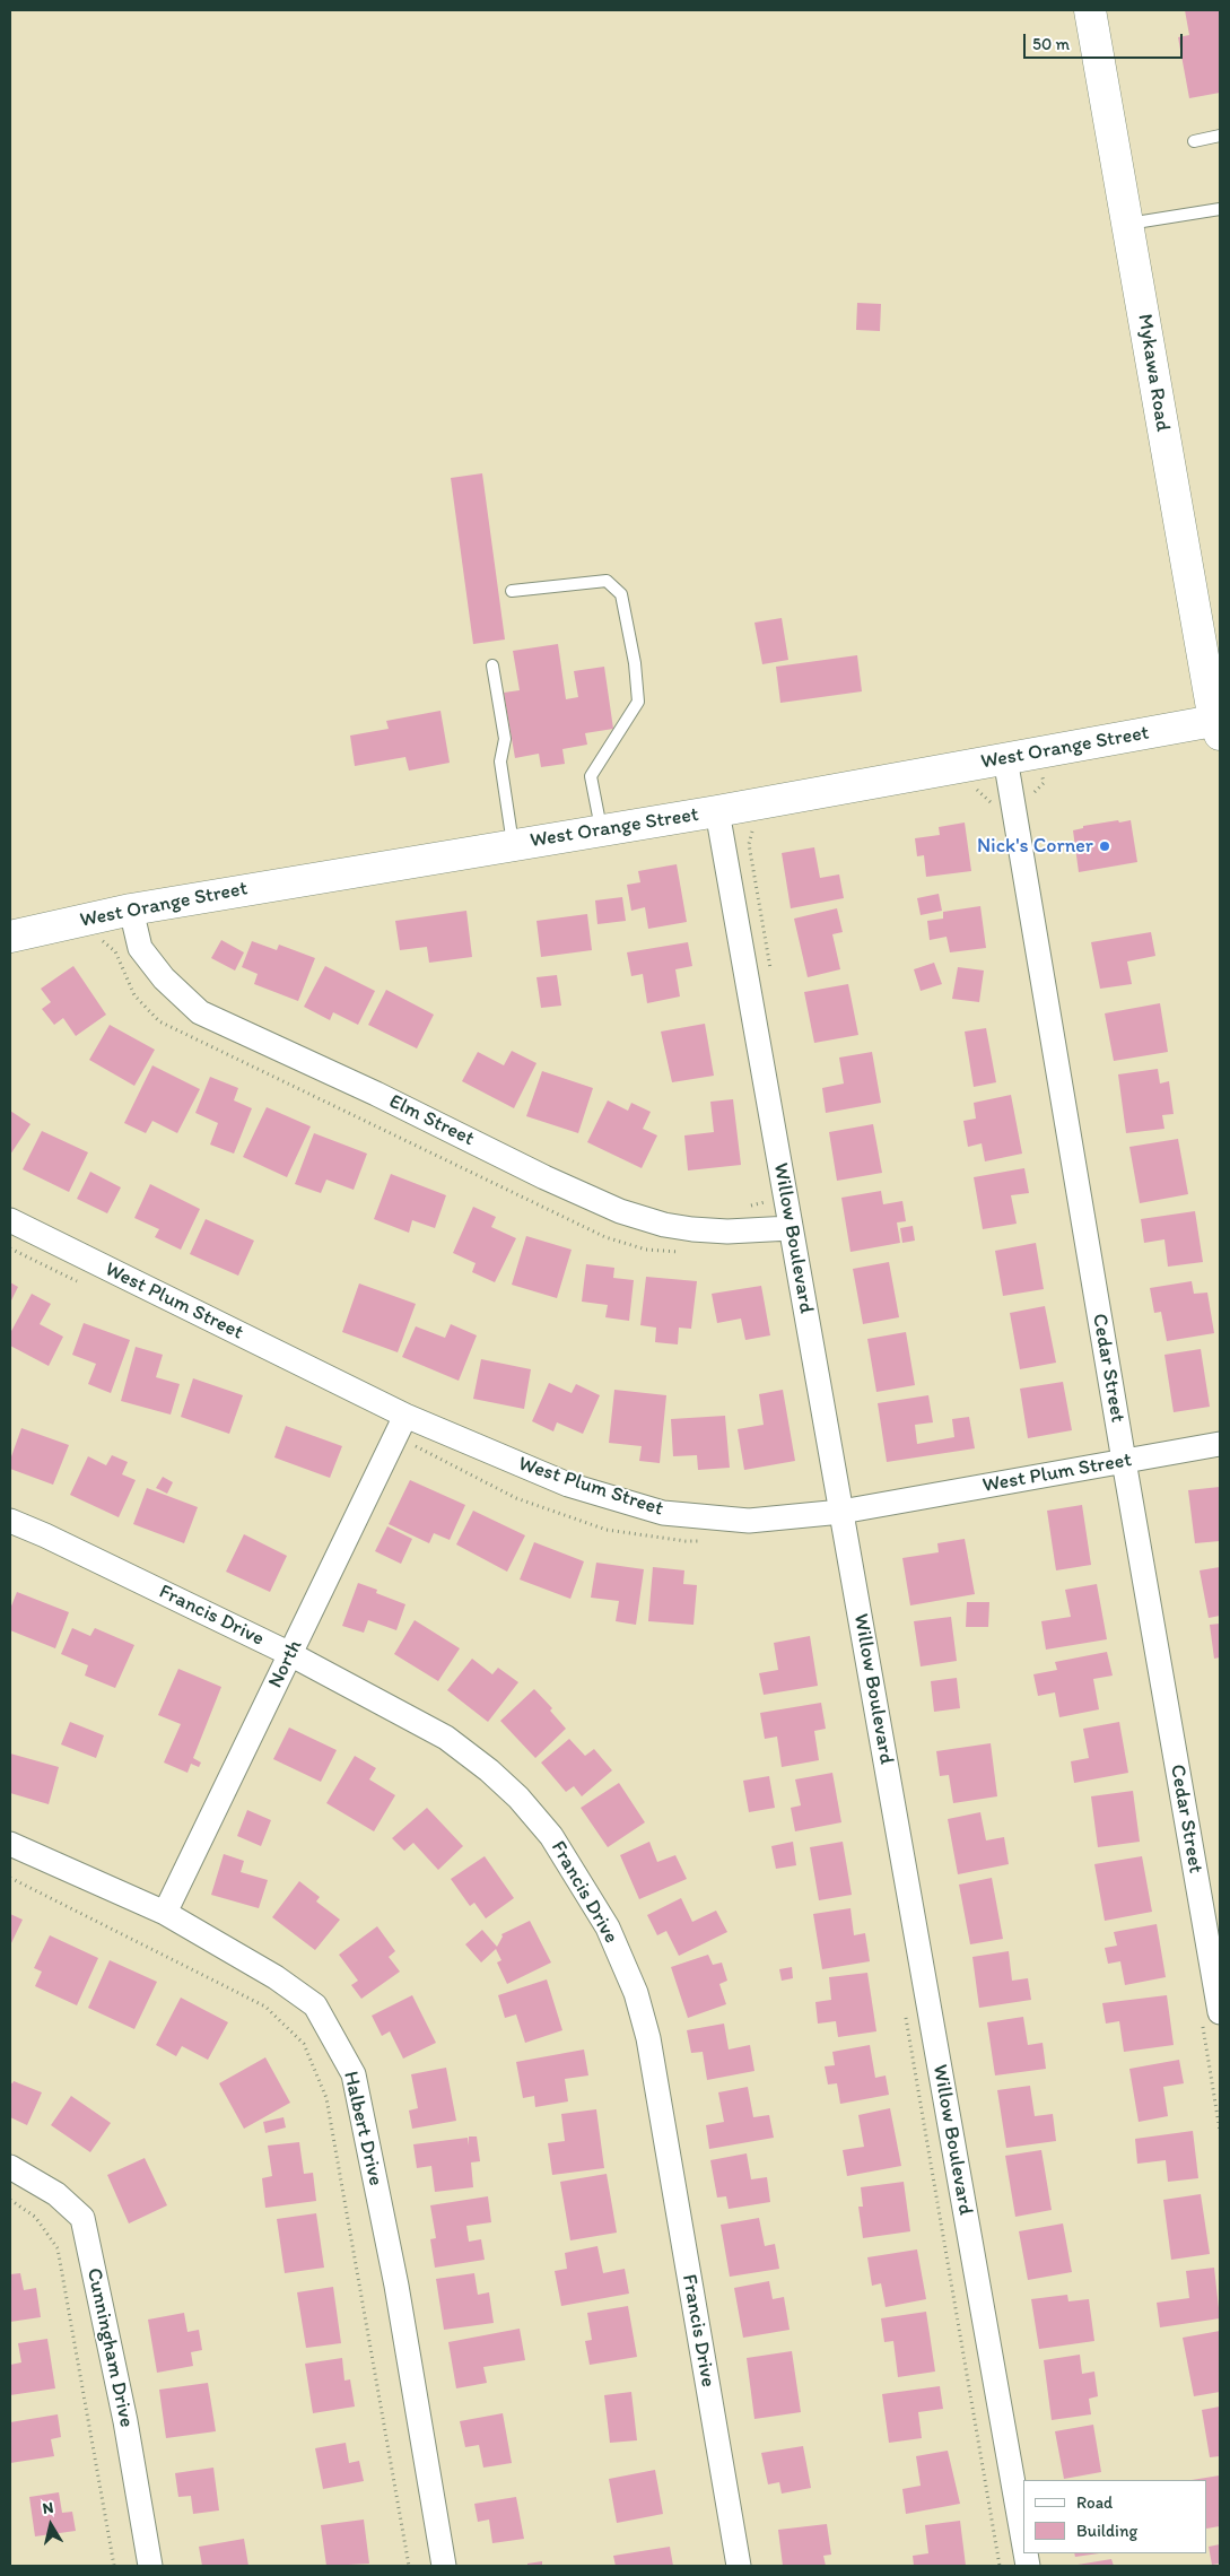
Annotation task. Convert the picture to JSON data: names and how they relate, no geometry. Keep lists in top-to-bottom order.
{
  "streets": {
    "street": [
      "Mykawa Road",
      "West Orange Street",
      "Elm Street",
      "Willow Boulevard",
      "West Plum Street",
      "Cedar Street",
      "Francis Drive",
      "North",
      "Halbert Drive",
      "Cunningham Drive"
    ]
  },
  "crossings": [
    ["Mykawa Road", "West Orange Street"],
    ["West Orange Street", "Elm Street"],
    ["West Orange Street", "Willow Boulevard"],
    ["West Orange Street", "Cedar Street"],
    ["Elm Street", "Willow Boulevard"],
    ["Willow Boulevard", "West Plum Street"],
    ["West Plum Street", "Cedar Street"],
    ["West Plum Street", "North"],
    ["Francis Drive", "North"],
    ["North", "Halbert Drive"]
  ],
  "places": ["Nick's Corner"],
  "legend": ["Road", "Building"],
  "scale_bar": "50 m",
  "north": "top"
}
